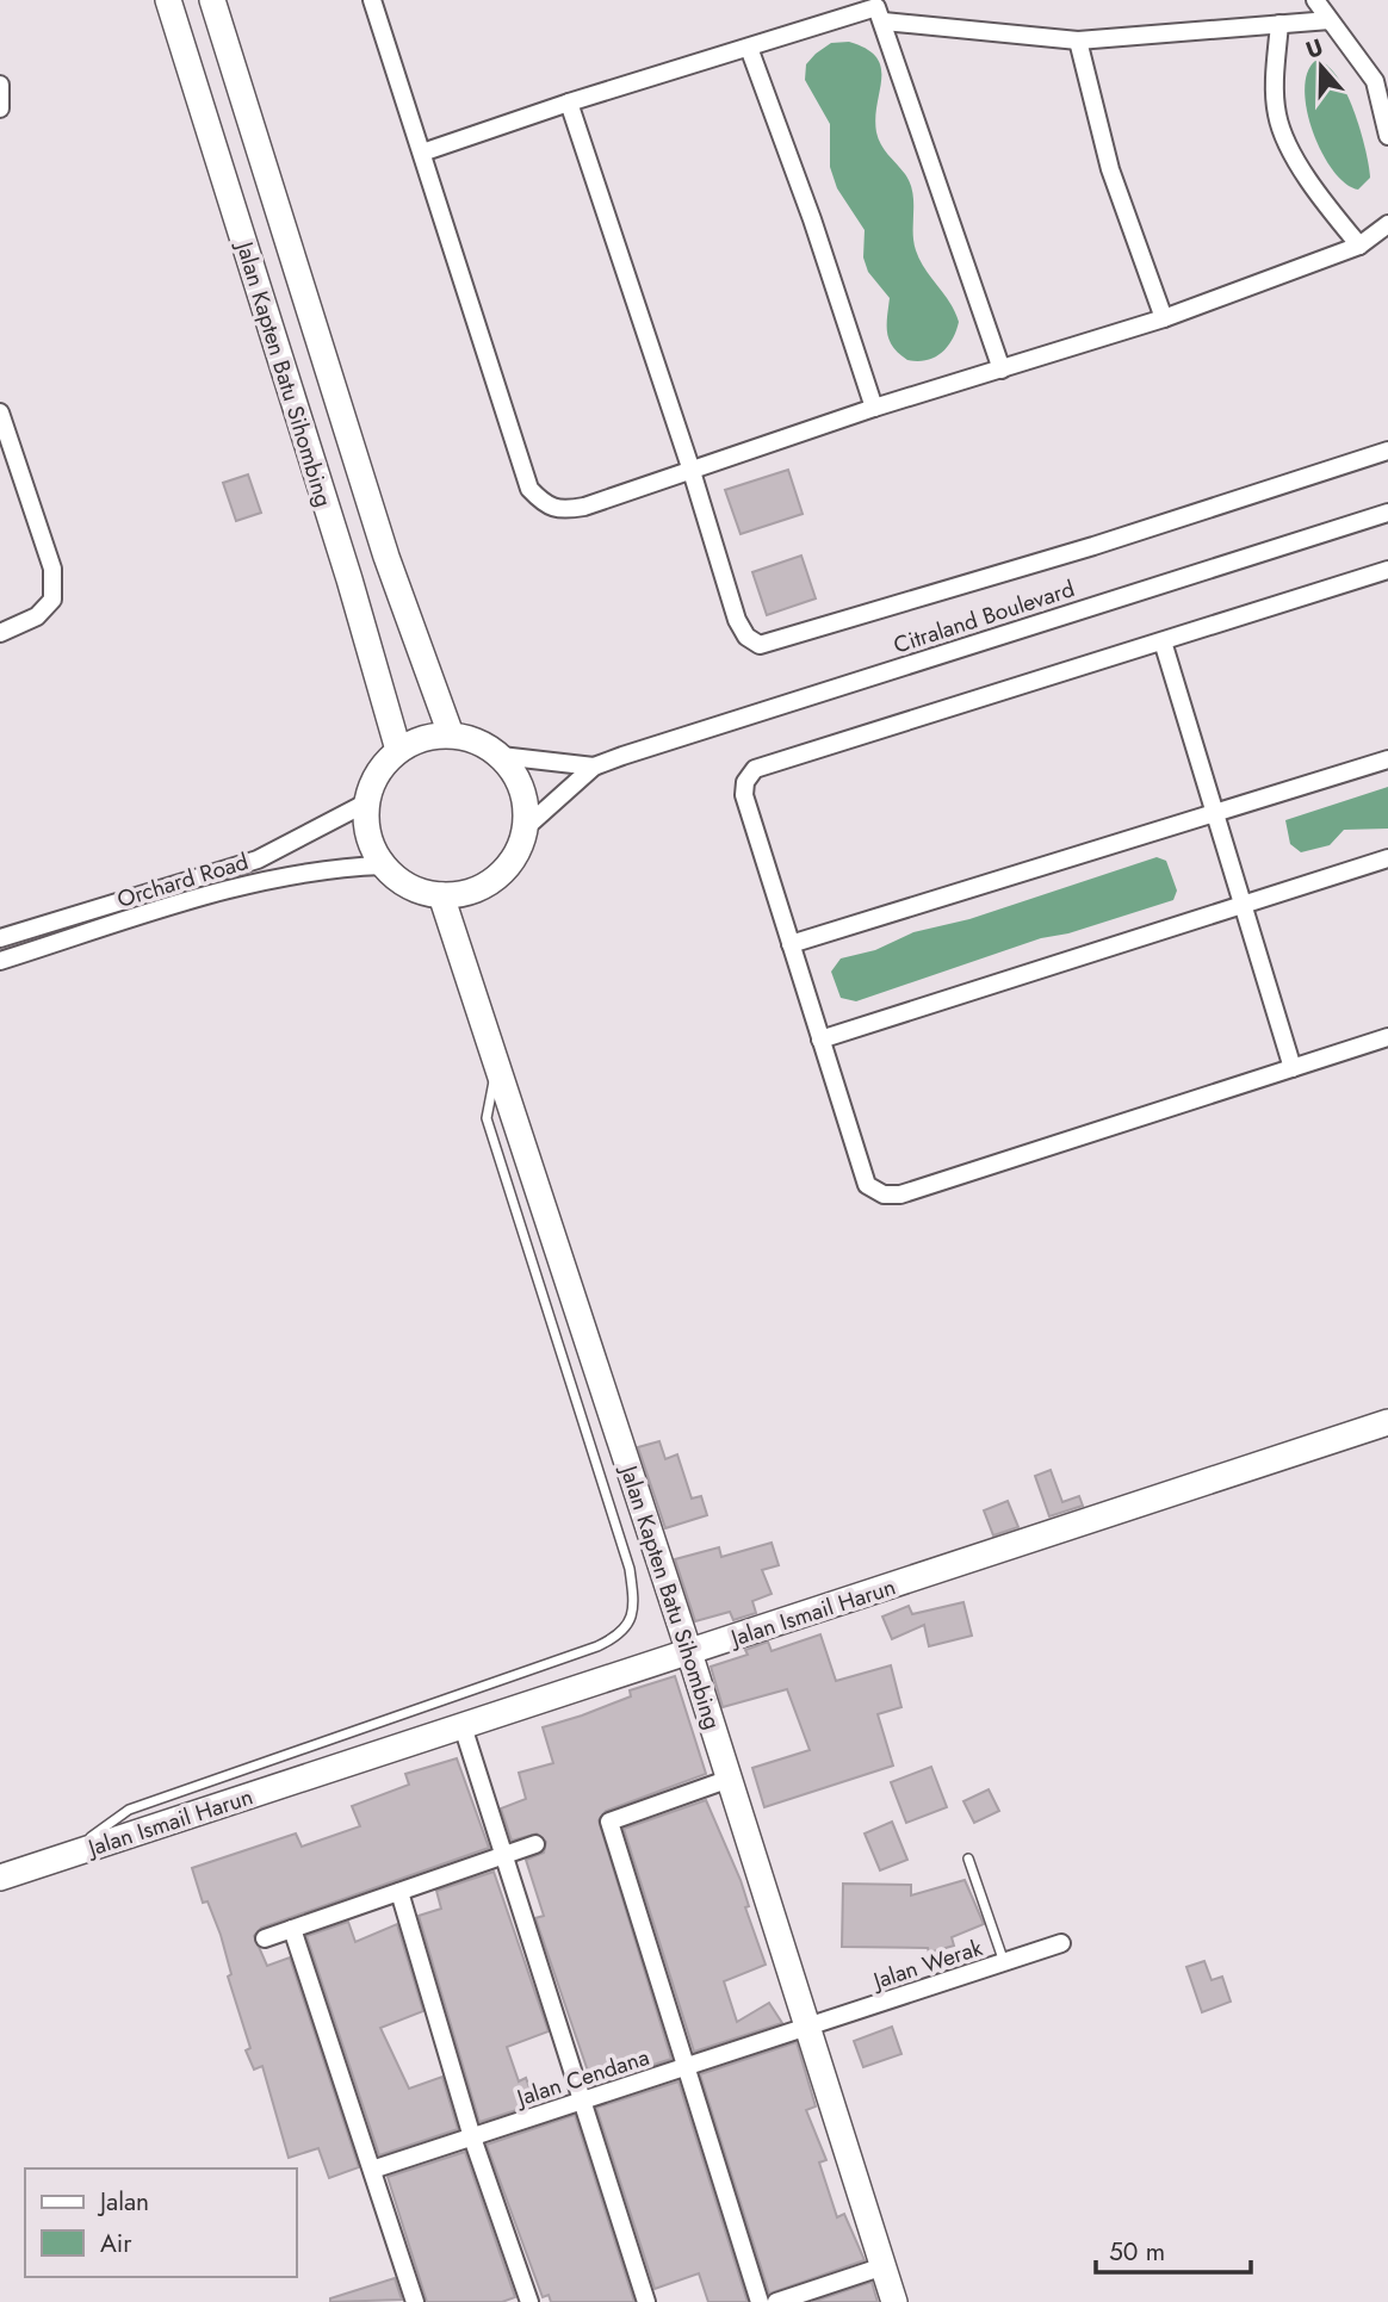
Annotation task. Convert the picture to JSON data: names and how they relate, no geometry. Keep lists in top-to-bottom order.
{
  "streets": {
    "street": [
      "Jalan Kapten Batu Sihombing",
      "Citraland Boulevard",
      "Orchard Road",
      "Jalan Ismail Harun",
      "Jalan Werak",
      "Jalan Cendana"
    ]
  },
  "crossings": [
    ["Jalan Kapten Batu Sihombing", "Citraland Boulevard"],
    ["Jalan Kapten Batu Sihombing", "Orchard Road"],
    ["Jalan Kapten Batu Sihombing", "Jalan Ismail Harun"],
    ["Jalan Kapten Batu Sihombing", "Jalan Werak"],
    ["Jalan Kapten Batu Sihombing", "Jalan Cendana"],
    ["Citraland Boulevard", "Orchard Road"],
    ["Jalan Werak", "Jalan Cendana"]
  ],
  "legend": ["Jalan", "Air"],
  "scale_bar": "50 m",
  "north": "top"
}
